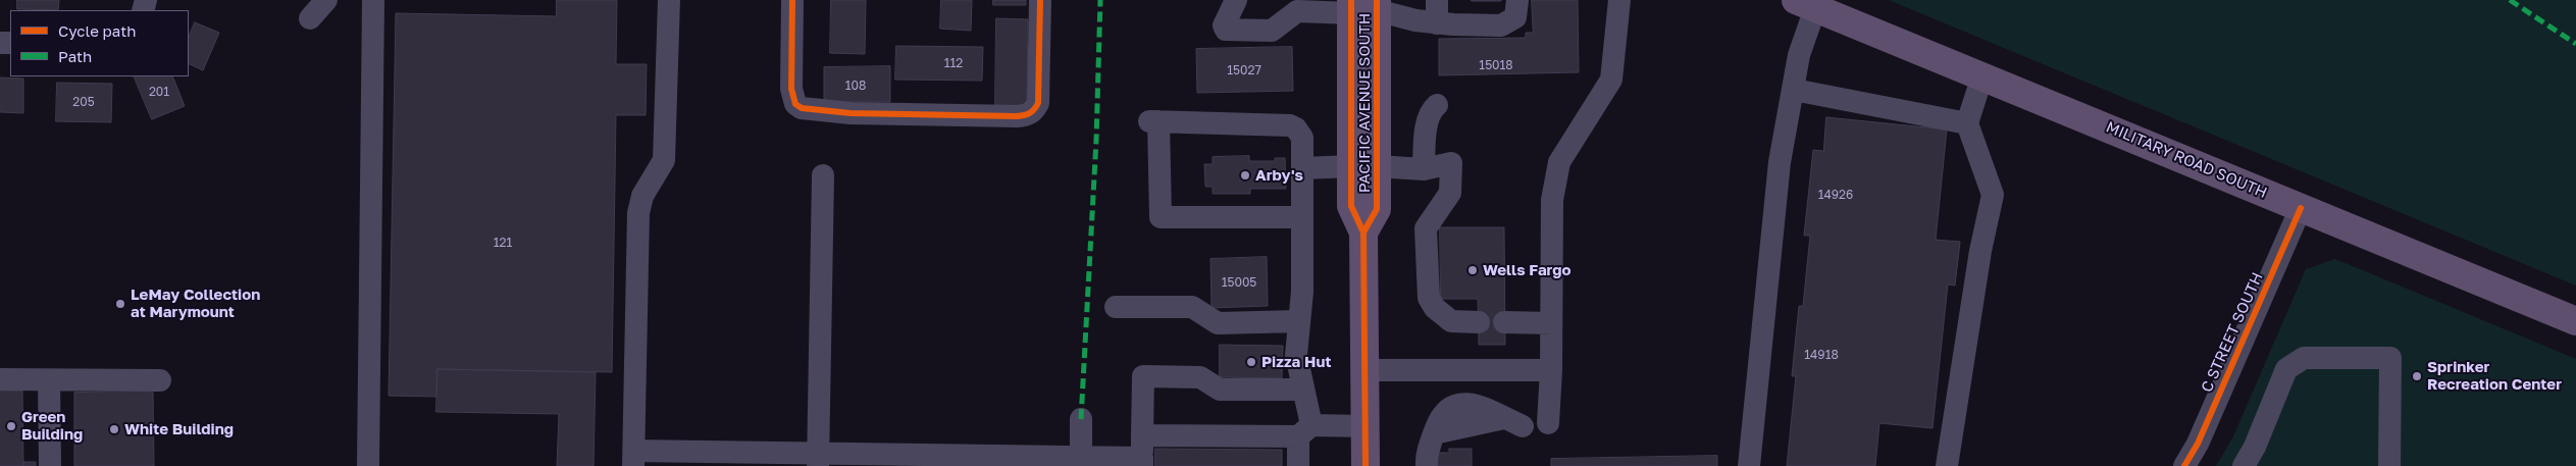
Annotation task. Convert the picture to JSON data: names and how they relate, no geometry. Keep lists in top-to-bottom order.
{
  "streets": {
    "main road": ["PACIFIC AVENUE SOUTH", "MILITARY ROAD SOUTH"],
    "street": ["C STREET SOUTH"]
  },
  "crossings": [
    ["MILITARY ROAD SOUTH", "C STREET SOUTH"]
  ],
  "places": [
    "Arby's",
    "Wells Fargo",
    "LeMay Collection at Marymount",
    "Pizza Hut",
    "Sprinker Recreation Center",
    "Green Building",
    "White Building"
  ],
  "house_numbers": [
    "112",
    "15018",
    "15027",
    "108",
    "201",
    "205",
    "14926",
    "121",
    "15005",
    "14918"
  ],
  "legend": ["Cycle path", "Path"]
}
